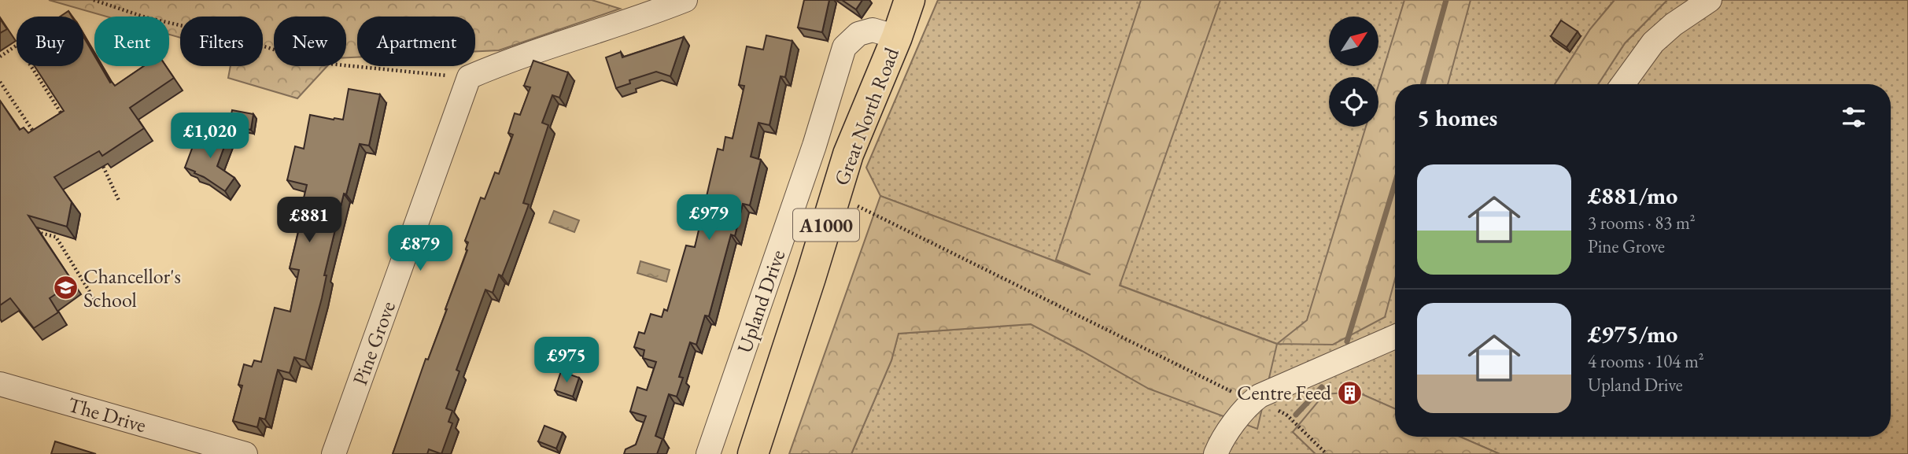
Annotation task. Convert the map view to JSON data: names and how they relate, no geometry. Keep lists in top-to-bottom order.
{
  "streets": {
    "main road": ["Great North Road", "A1000"],
    "street": ["Upland Drive", "Pine Grove", "The Drive"]
  },
  "crossings": [
    ["Great North Road", "Upland Drive"]
  ],
  "places": {
    "school or university": ["Chancellor's School"],
    "building": ["Centre Feed"]
  },
  "north": "top right",
  "page": {
    "chip": [
      "Buy",
      "Rent",
      "Filters",
      "New",
      "Apartment"
    ],
    "heading": "5 homes",
    "price": [
      "£1,020",
      "£979",
      "£881",
      "£879",
      "£975"
    ],
    "list": [
      {
        "name": "£881/mo",
        "note": "3 rooms · 83 m² · Pine Grove"
      },
      {
        "name": "£975/mo",
        "note": "4 rooms · 104 m² · Upland Drive"
      }
    ]
  }
}
